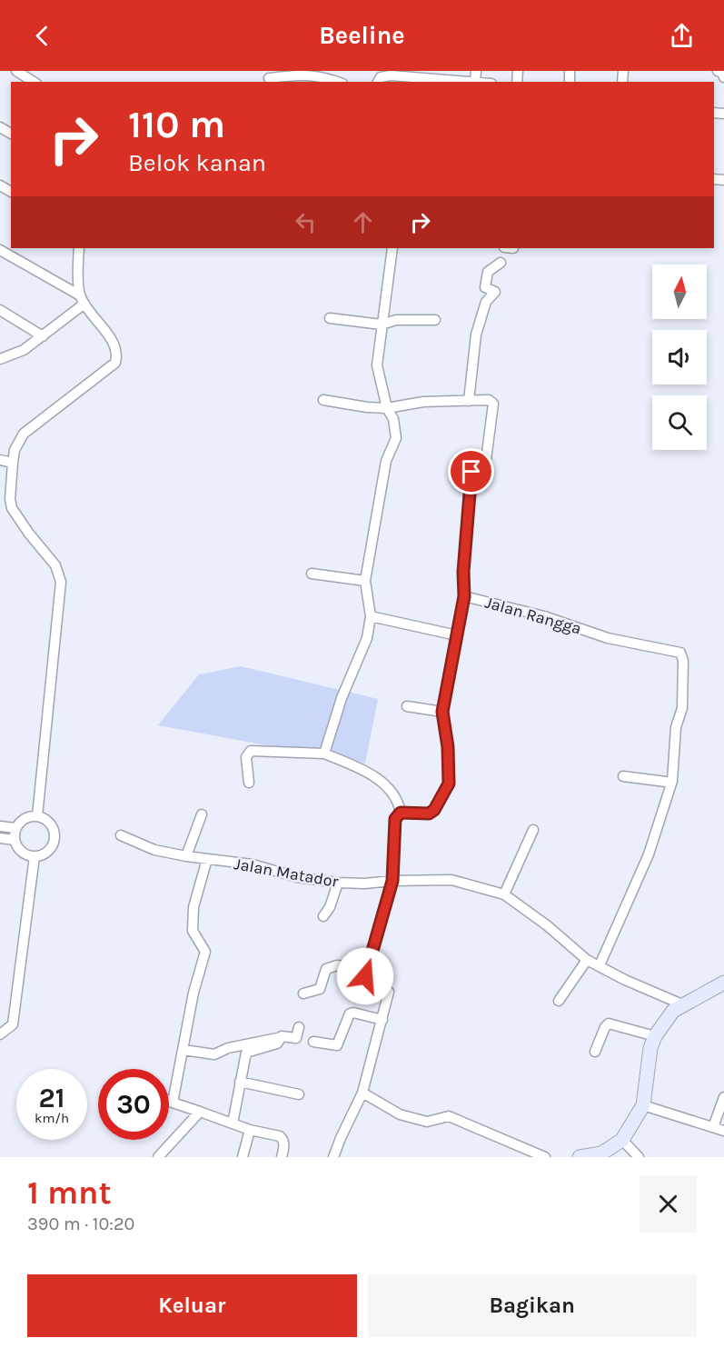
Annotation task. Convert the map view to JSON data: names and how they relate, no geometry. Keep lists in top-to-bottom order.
{
  "streets": {
    "street": ["Jalan Rangga", "Jalan Matador"]
  },
  "crossings": [
    ["Jalan Rangga", "Jalan Matador"]
  ],
  "north": "top",
  "page": {
    "header": "Beeline",
    "turn": ["110 m", "Belok kanan"],
    "speed": "21 km/h",
    "limit": "30",
    "heading": ["1 mnt", "390 m · 10:20"],
    "buttons": ["Keluar", "Bagikan"]
  }
}
